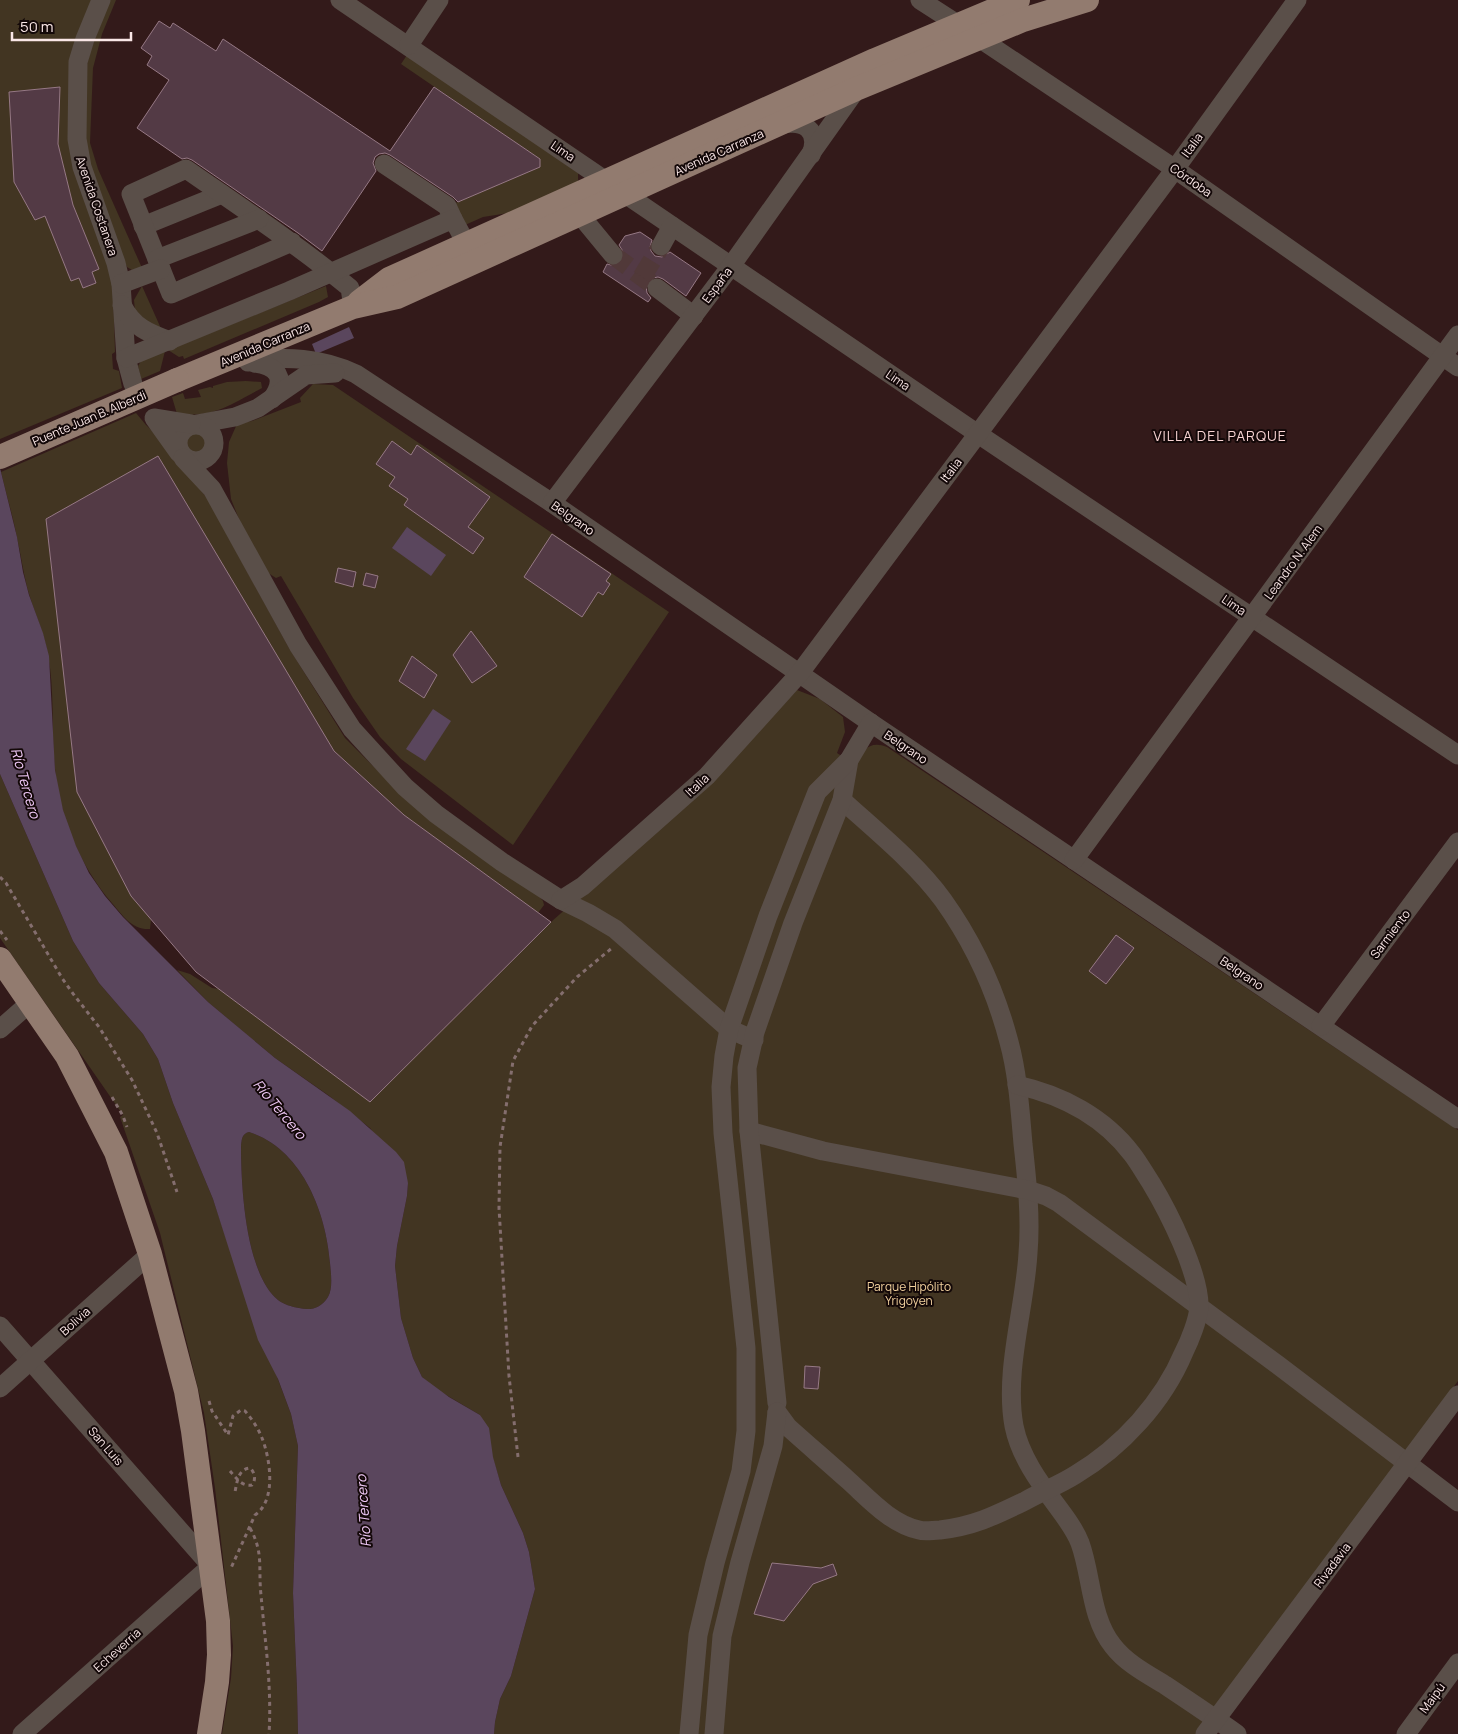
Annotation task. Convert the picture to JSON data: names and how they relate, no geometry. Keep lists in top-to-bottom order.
{
  "streets": {
    "main road": ["Avenida Carranza", "Puente Juan B. Alberdi"],
    "street": [
      "Italia",
      "Lima",
      "Córdoba",
      "Avenida Costanera",
      "España",
      "Belgrano",
      "Leandro N. Alem",
      "Sarmiento",
      "Bolivia",
      "San Luis",
      "Rivadavia",
      "Echeverria",
      "Maipú"
    ]
  },
  "crossings": [
    ["Italia", "Lima"],
    ["Italia", "Córdoba"],
    ["Italia", "Belgrano"],
    ["Lima", "Avenida Carranza"],
    ["Lima", "España"],
    ["Lima", "Leandro N. Alem"],
    ["Avenida Carranza", "Córdoba"],
    ["Avenida Carranza", "España"],
    ["Avenida Carranza", "Puente Juan B. Alberdi"],
    ["Córdoba", "Leandro N. Alem"],
    ["España", "Belgrano"],
    ["Belgrano", "Leandro N. Alem"],
    ["Belgrano", "Sarmiento"],
    ["Bolivia", "San Luis"],
    ["San Luis", "Echeverria"]
  ],
  "districts": ["VILLA DEL PARQUE"],
  "water": ["Río Tercero"],
  "parks": ["Parque Hipólito Yrigoyen"],
  "scale_bar": "50 m"
}
